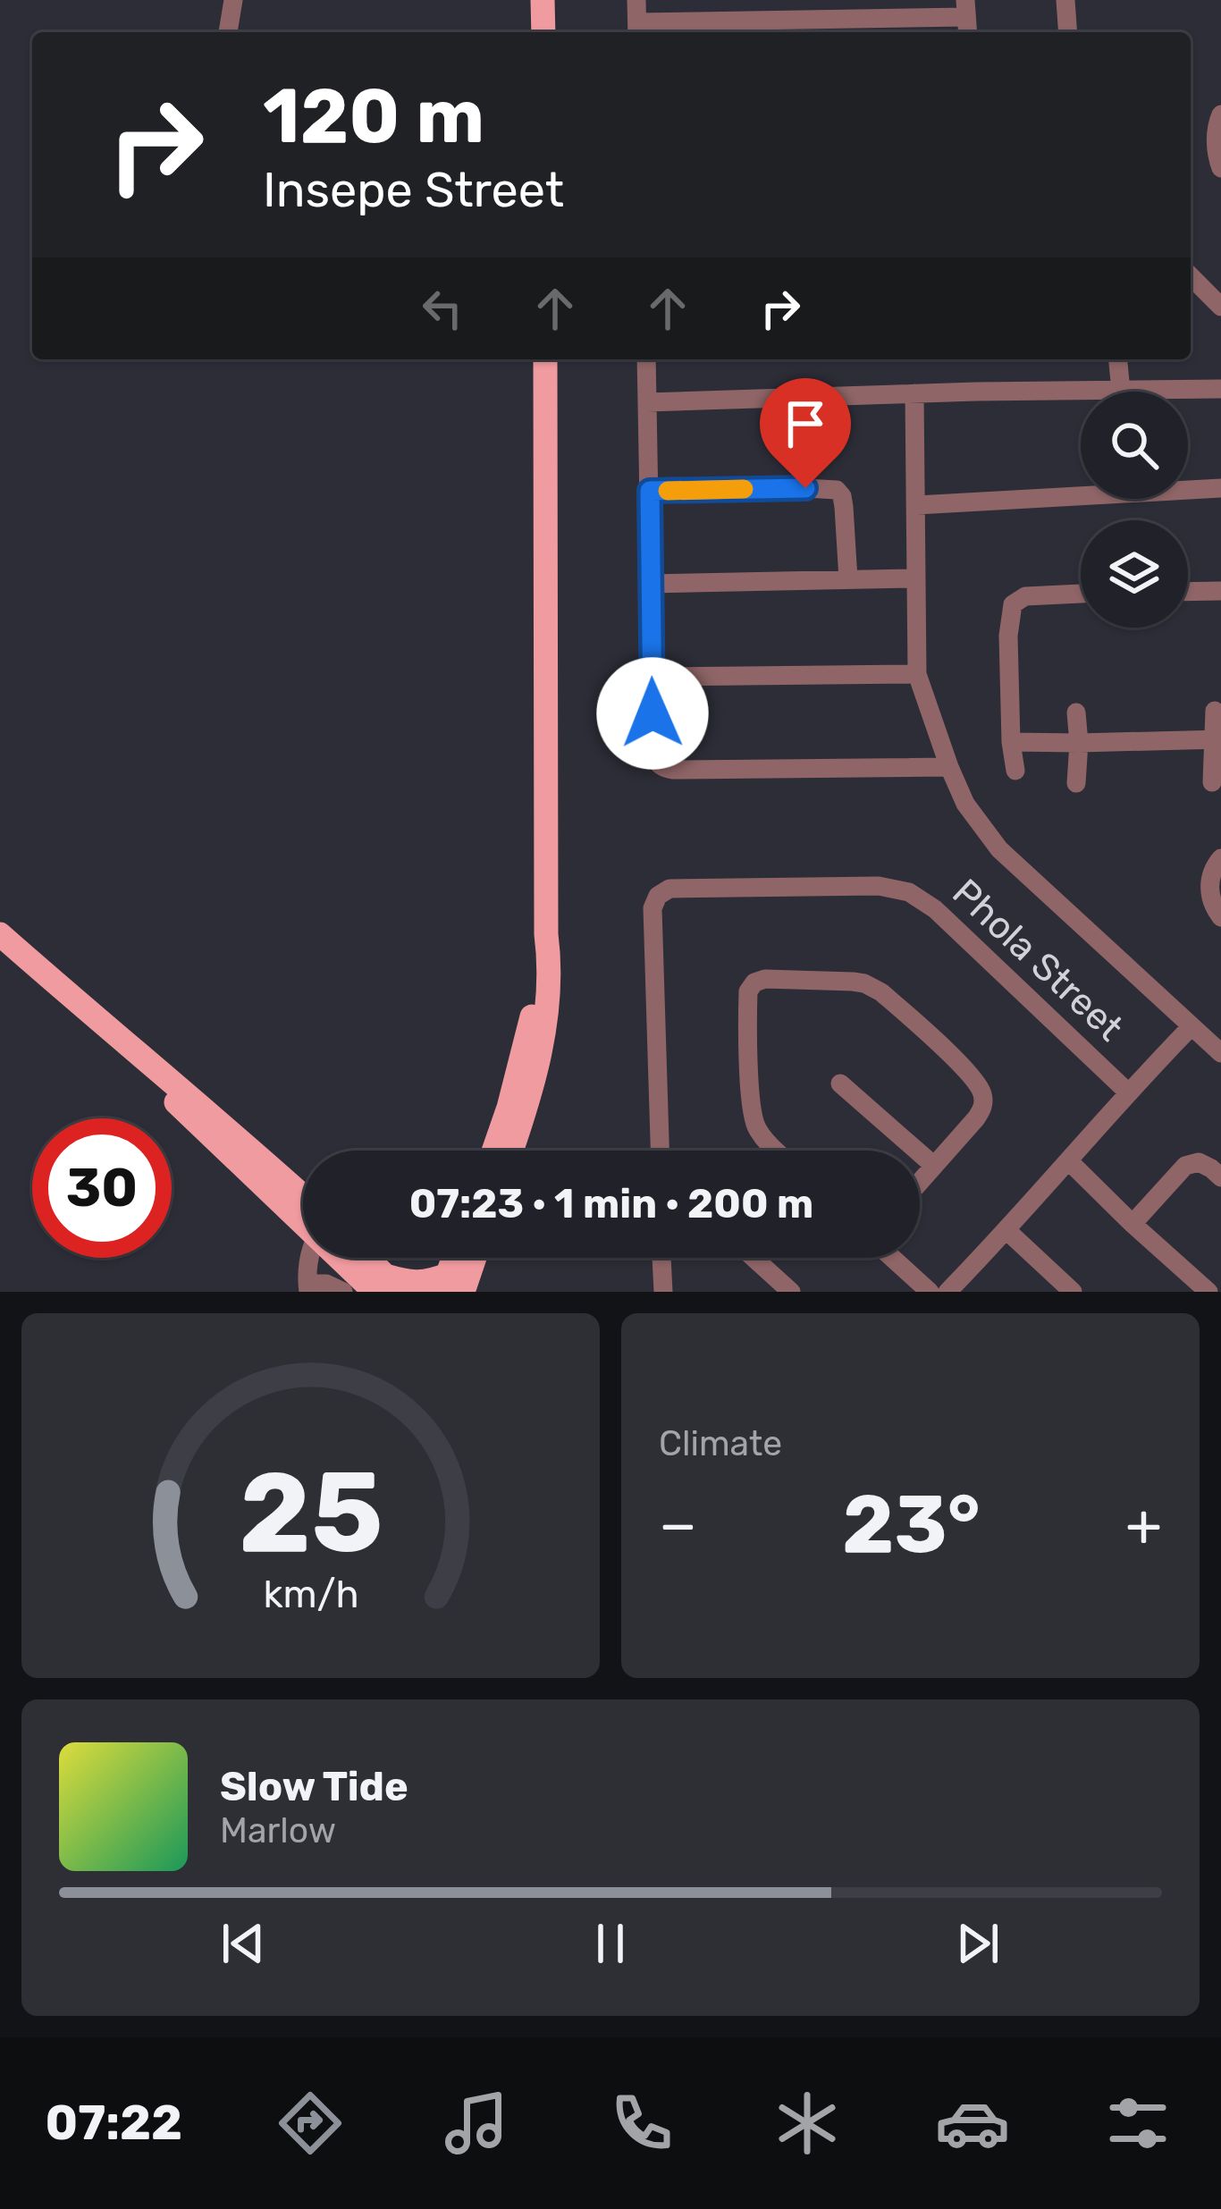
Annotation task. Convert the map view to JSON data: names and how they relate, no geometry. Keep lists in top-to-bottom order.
{
  "streets": {
    "street": ["Phola Street"]
  },
  "page": {
    "turn": ["120 m", "Insepe Street"],
    "limit": "30",
    "trip": "07:23 · 1 min · 200 m",
    "tile": "Climate",
    "heat": ["−", "23°", "+"],
    "song": ["Slow Tide", "Marlow"],
    "tabs": "07:22",
    "gauge": ["25", "km/h"]
  }
}
